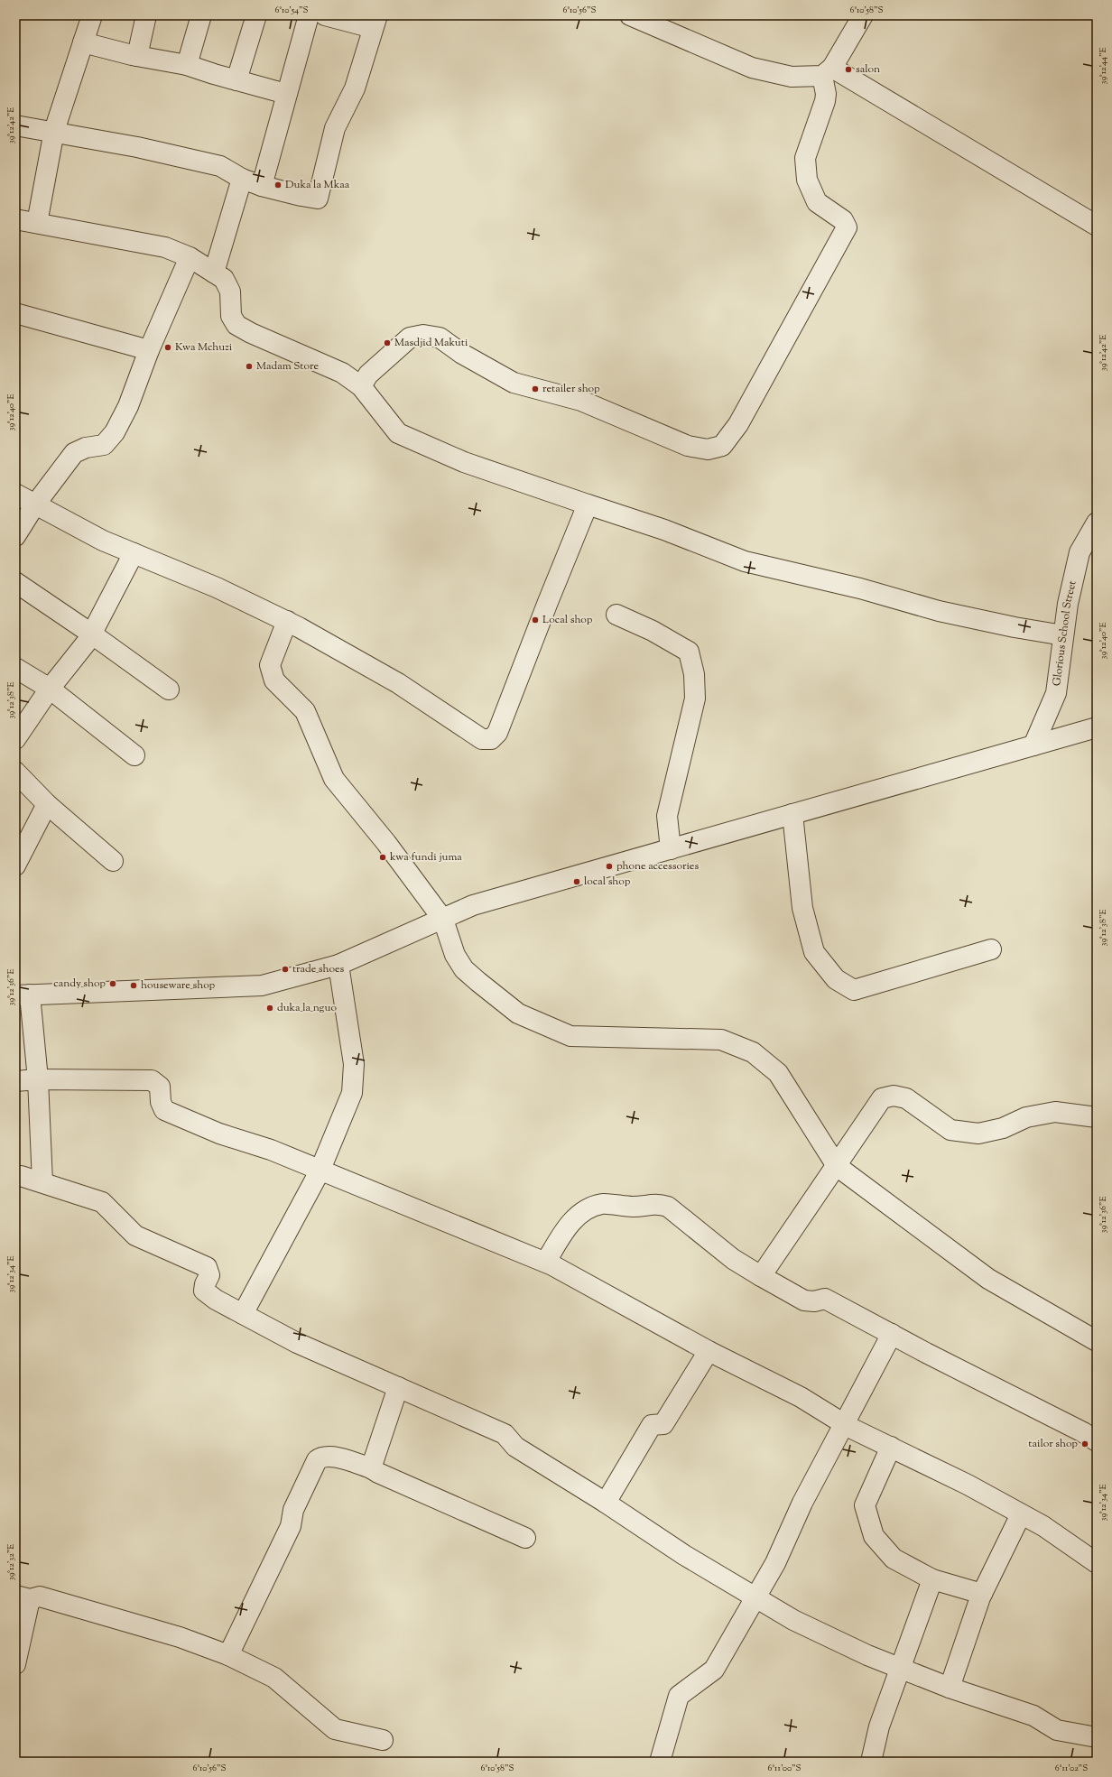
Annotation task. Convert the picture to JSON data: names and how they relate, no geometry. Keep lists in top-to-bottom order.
{
  "streets": {
    "street": ["Glorious School Street"]
  },
  "places": [
    "salon",
    "Duka la Mkaa",
    "Masdjid Makuti",
    "Kwa Mchuzi",
    "Madam Store",
    "retailer shop",
    "Local shop",
    "kwa fundi juma",
    "phone accessories",
    "local shop",
    "trade_shoes",
    "candy_shop",
    "houseware_shop",
    "duka_la_nguo",
    "tailor shop"
  ],
  "coordinates": [
    "6°10'54\"S",
    "6°10'56\"S",
    "6°10'58\"S",
    "39°12'44\"E",
    "39°12'42\"E",
    "39°12'40\"E",
    "39°12'38\"E",
    "39°12'36\"E",
    "39°12'34\"E",
    "39°12'32\"E",
    "6°11'00\"S",
    "6°11'02\"S"
  ]
}
